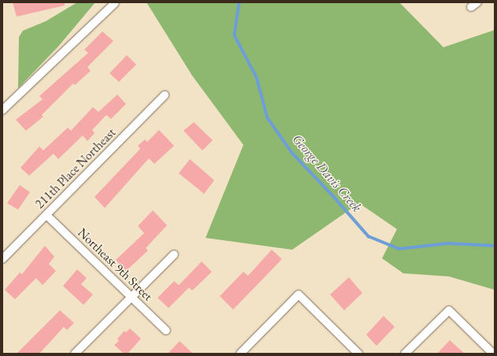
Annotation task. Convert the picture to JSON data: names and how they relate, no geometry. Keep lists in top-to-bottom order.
{
  "streets": {
    "street": ["211th Place Northeast", "Northeast 9th Street"]
  },
  "crossings": [
    ["211th Place Northeast", "Northeast 9th Street"]
  ],
  "water": ["George Davis Creek"]
}
